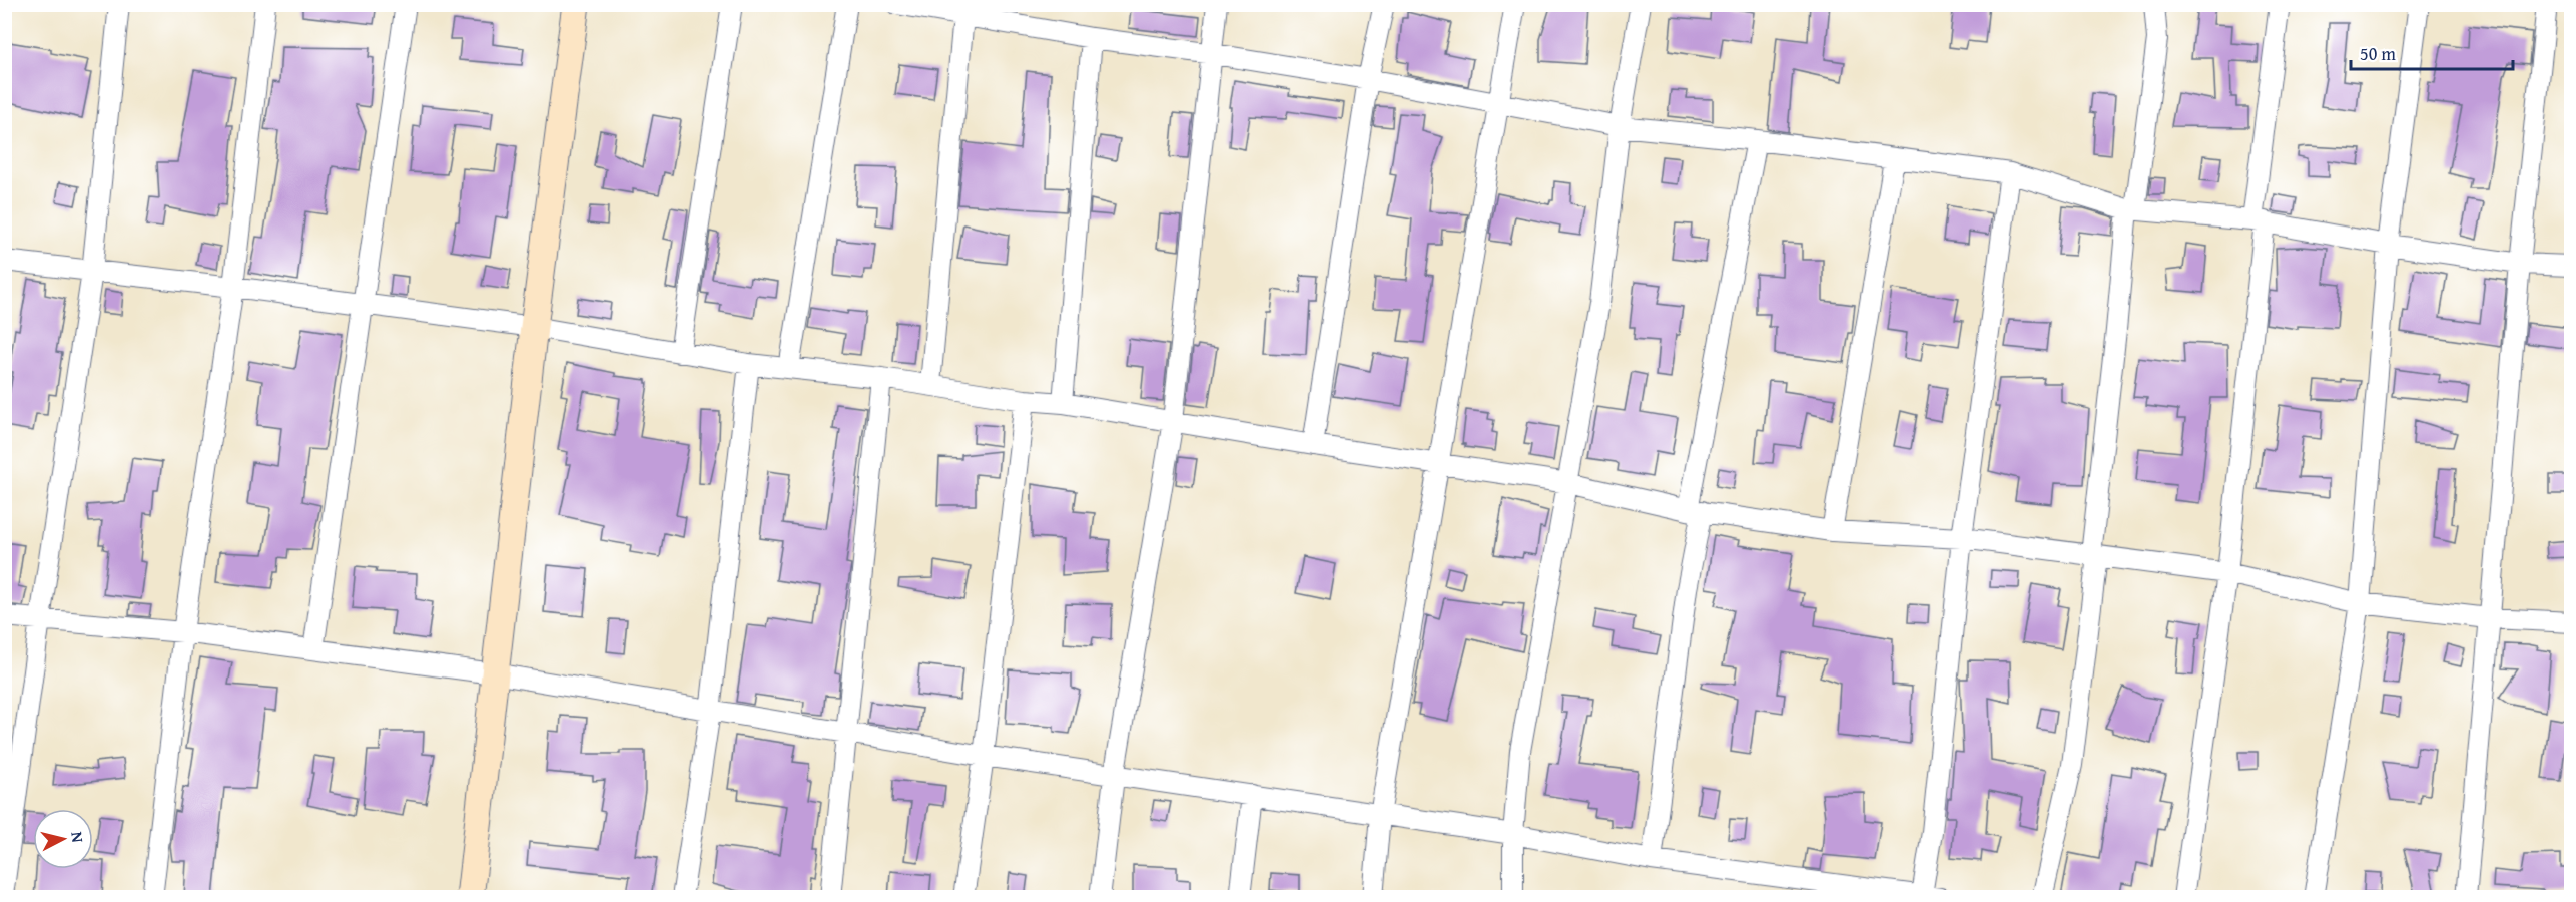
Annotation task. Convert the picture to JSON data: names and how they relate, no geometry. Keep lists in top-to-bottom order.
{
  "scale_bar": "50 m",
  "north": "right"
}
